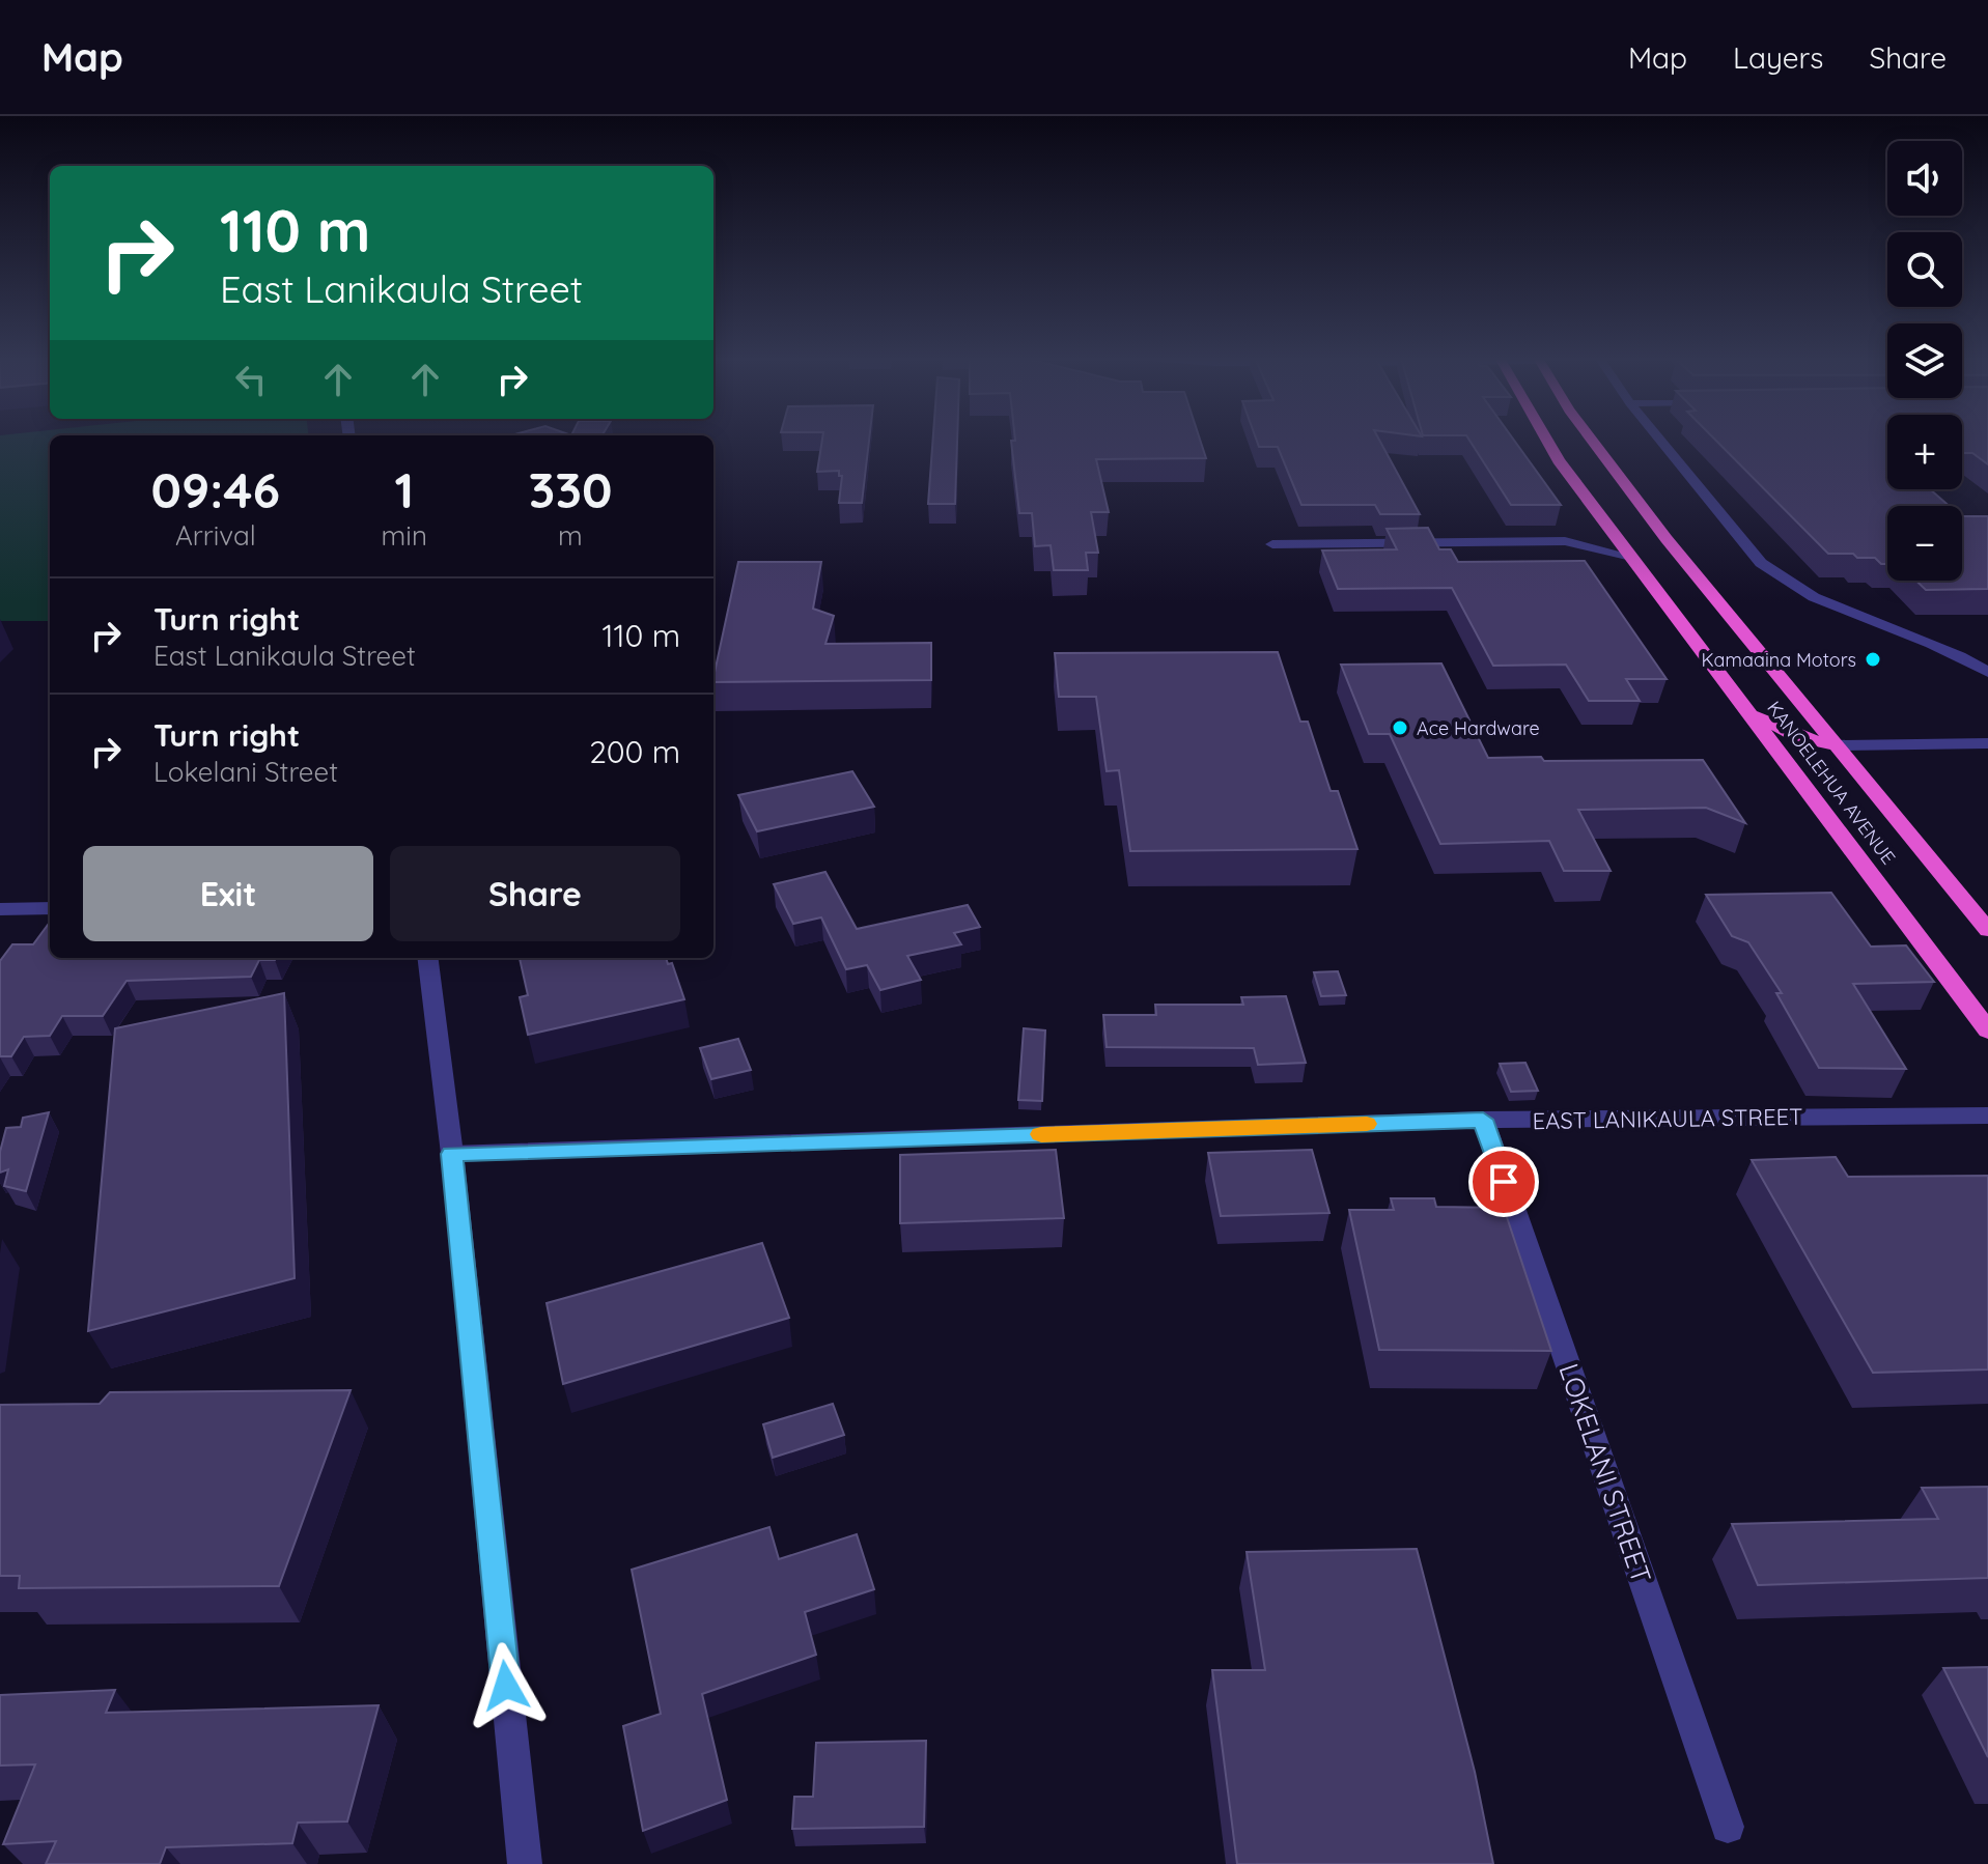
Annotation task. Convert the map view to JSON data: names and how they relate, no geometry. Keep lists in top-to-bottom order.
{
  "streets": {
    "highway": ["KANOELEHUA AVENUE"],
    "street": ["EAST LANIKAULA STREET", "LOKELANI STREET"]
  },
  "crossings": [
    ["EAST LANIKAULA STREET", "LOKELANI STREET"]
  ],
  "places": ["Kamaaina Motors", "Ace Hardware"],
  "page": {
    "header": "Map",
    "nav": ["Map", "Layers", "Share"],
    "map_buttons": ["+", "−"],
    "turn": ["110 m", "East Lanikaula Street"],
    "eta": [
      "09:46",
      "Arrival",
      "1",
      "min",
      "330",
      "m"
    ],
    "list": [
      {
        "name": "Turn right",
        "note": "East Lanikaula Street",
        "value": "110 m"
      },
      {
        "name": "Turn right",
        "note": "Lokelani Street",
        "value": "200 m"
      }
    ],
    "buttons": ["Exit", "Share"]
  }
}
